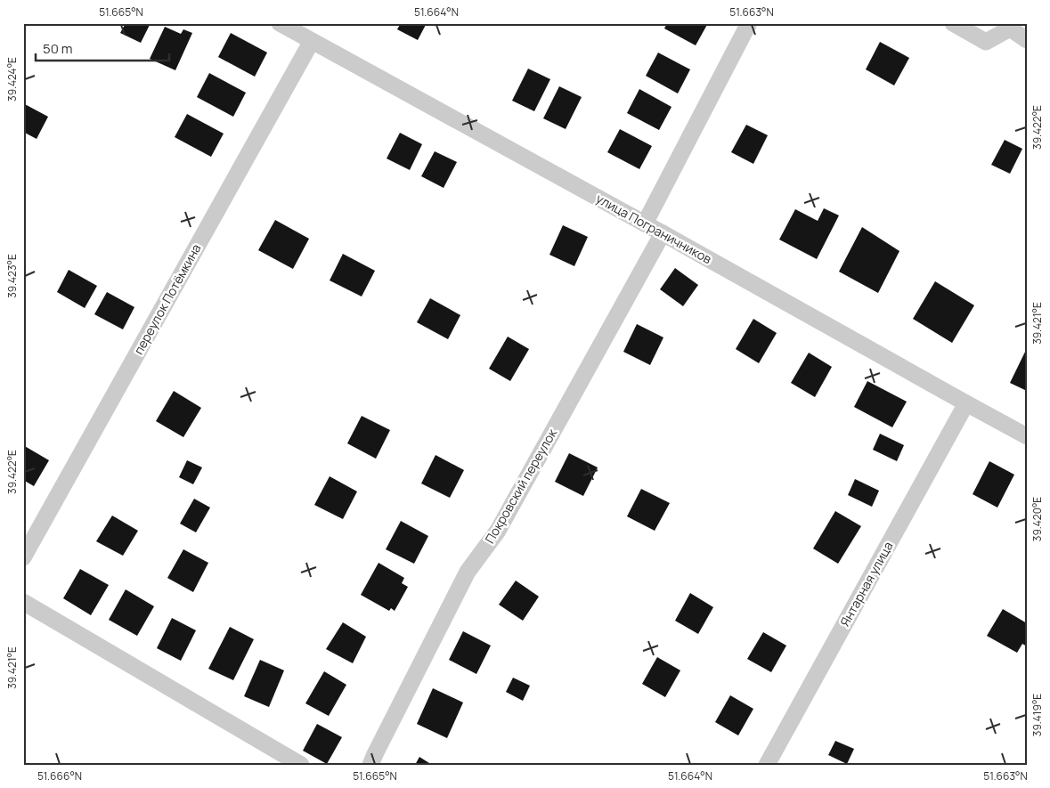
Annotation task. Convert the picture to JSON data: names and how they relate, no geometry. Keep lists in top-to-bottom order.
{
  "streets": {
    "street": [
      "улица Пограничников",
      "переулок Потёмкина",
      "Покровский переулок",
      "Янтарная улица"
    ]
  },
  "crossings": [
    ["улица Пограничников", "переулок Потёмкина"],
    ["улица Пограничников", "Покровский переулок"],
    ["улица Пограничников", "Янтарная улица"]
  ],
  "scale_bar": "50 m",
  "coordinates": [
    "51.665°N",
    "51.664°N",
    "51.663°N",
    "39.424°E",
    "39.422°E",
    "39.423°E",
    "39.421°E",
    "39.420°E",
    "39.419°E",
    "51.666°N"
  ]
}
